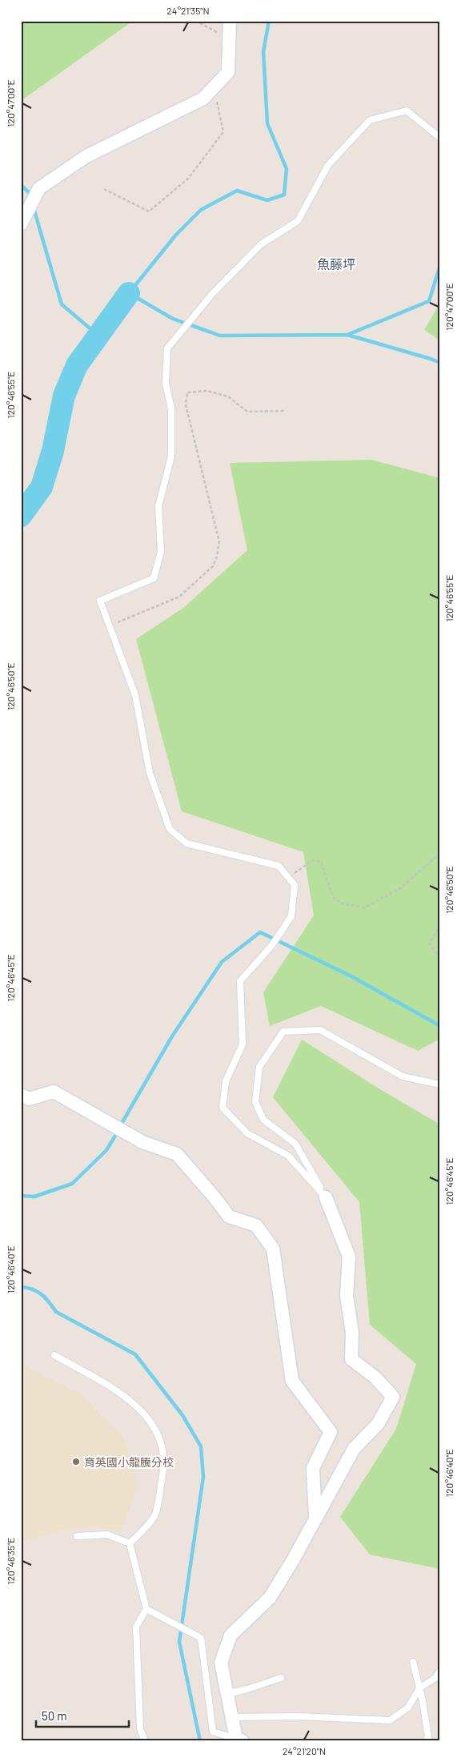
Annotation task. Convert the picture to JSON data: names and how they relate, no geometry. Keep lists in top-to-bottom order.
{
  "districts": ["魚藤坪"],
  "places": ["育英國小龍騰分校"],
  "scale_bar": "50 m",
  "coordinates": [
    "24°21'35\"N",
    "120°47'00\"E",
    "120°46'55\"E",
    "120°46'50\"E",
    "120°46'45\"E",
    "120°46'40\"E",
    "120°46'35\"E",
    "24°21'20\"N"
  ]
}
